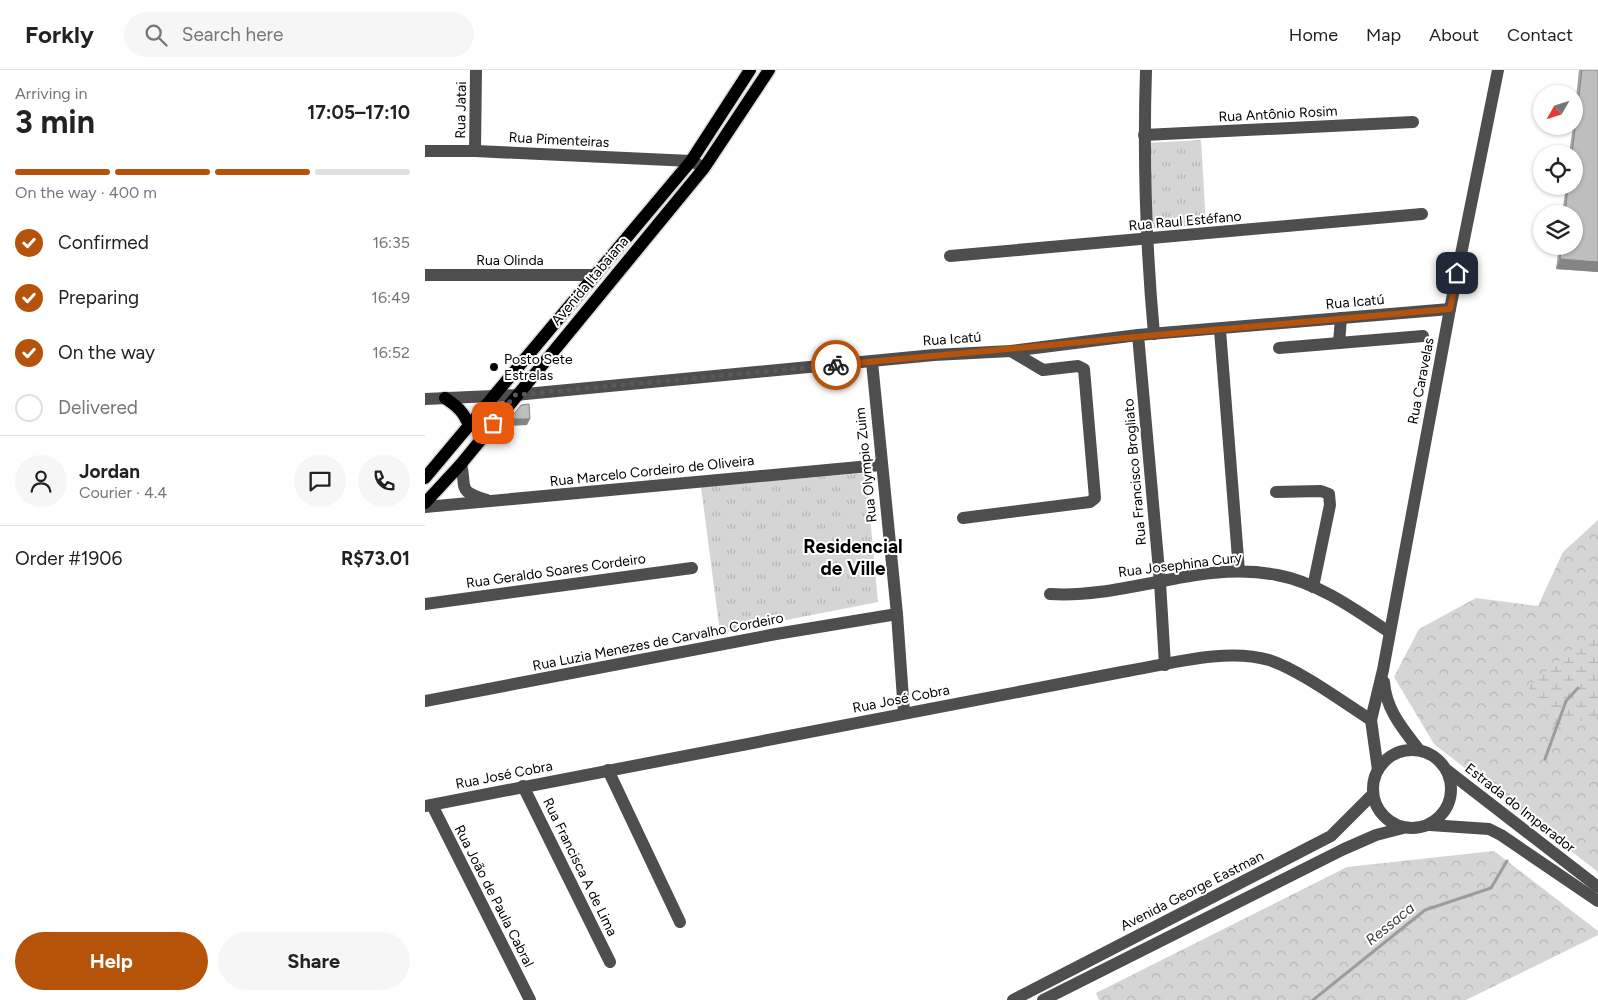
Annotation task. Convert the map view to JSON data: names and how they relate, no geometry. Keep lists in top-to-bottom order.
{
  "streets": {
    "main road": ["Avenida Itabaiana"],
    "street": [
      "Rua Jatai",
      "Rua Antônio Rosim",
      "Rua Pimenteiras",
      "Rua Raul Estéfano",
      "Rua Olinda",
      "Rua Icatú",
      "Rua Caravelas",
      "Rua Olympio Zuim",
      "Rua Marcelo Cordeiro de Oliveira",
      "Rua Francisco Brogliato",
      "Rua Josephina Cury",
      "Rua Geraldo Soares Cordeiro",
      "Rua Luzia Menezes de Carvalho Cordeiro",
      "Rua José Cobra",
      "Estrada do Imperador",
      "Rua Francisca A de Lima",
      "Avenida George Eastman",
      "Rua João de Paula Cabral"
    ]
  },
  "crossings": [
    ["Rua Jatai", "Rua Pimenteiras"],
    ["Rua Pimenteiras", "Avenida Itabaiana"],
    ["Rua Olinda", "Avenida Itabaiana"],
    ["Avenida Itabaiana", "Rua Icatú"],
    ["Avenida Itabaiana", "Rua Marcelo Cordeiro de Oliveira"],
    ["Rua Icatú", "Rua Caravelas"],
    ["Rua Icatú", "Rua Olympio Zuim"],
    ["Rua Icatú", "Rua Francisco Brogliato"],
    ["Rua Caravelas", "Rua Josephina Cury"],
    ["Rua Olympio Zuim", "Rua Marcelo Cordeiro de Oliveira"],
    ["Rua Olympio Zuim", "Rua Luzia Menezes de Carvalho Cordeiro"],
    ["Rua Olympio Zuim", "Rua José Cobra"],
    ["Rua Francisco Brogliato", "Rua Josephina Cury"],
    ["Rua Francisco Brogliato", "Rua José Cobra"],
    ["Rua José Cobra", "Rua Francisca A de Lima"],
    ["Rua José Cobra", "Rua João de Paula Cabral"],
    ["Estrada do Imperador", "Avenida George Eastman"]
  ],
  "districts": ["Residencial de Ville"],
  "water": ["Ressaca"],
  "places": ["Posto Sete Estrelas"],
  "north": "bottom left",
  "page": {
    "header": "Forkly",
    "search": "Search here",
    "nav": [
      "Home",
      "Map",
      "About",
      "Contact"
    ],
    "heading": ["3 min", "Arriving in", "17:05–17:10"],
    "panel": [
      "Jordan",
      "Courier · 4.4",
      "Order #1906",
      "R$73.01"
    ],
    "bar": "On the way · 400 m",
    "list": [
      ["Confirmed", "16:35"],
      ["Preparing", "16:49"],
      ["On the way", "16:52"],
      "Delivered"
    ],
    "buttons": ["Help", "Share"]
  }
}
